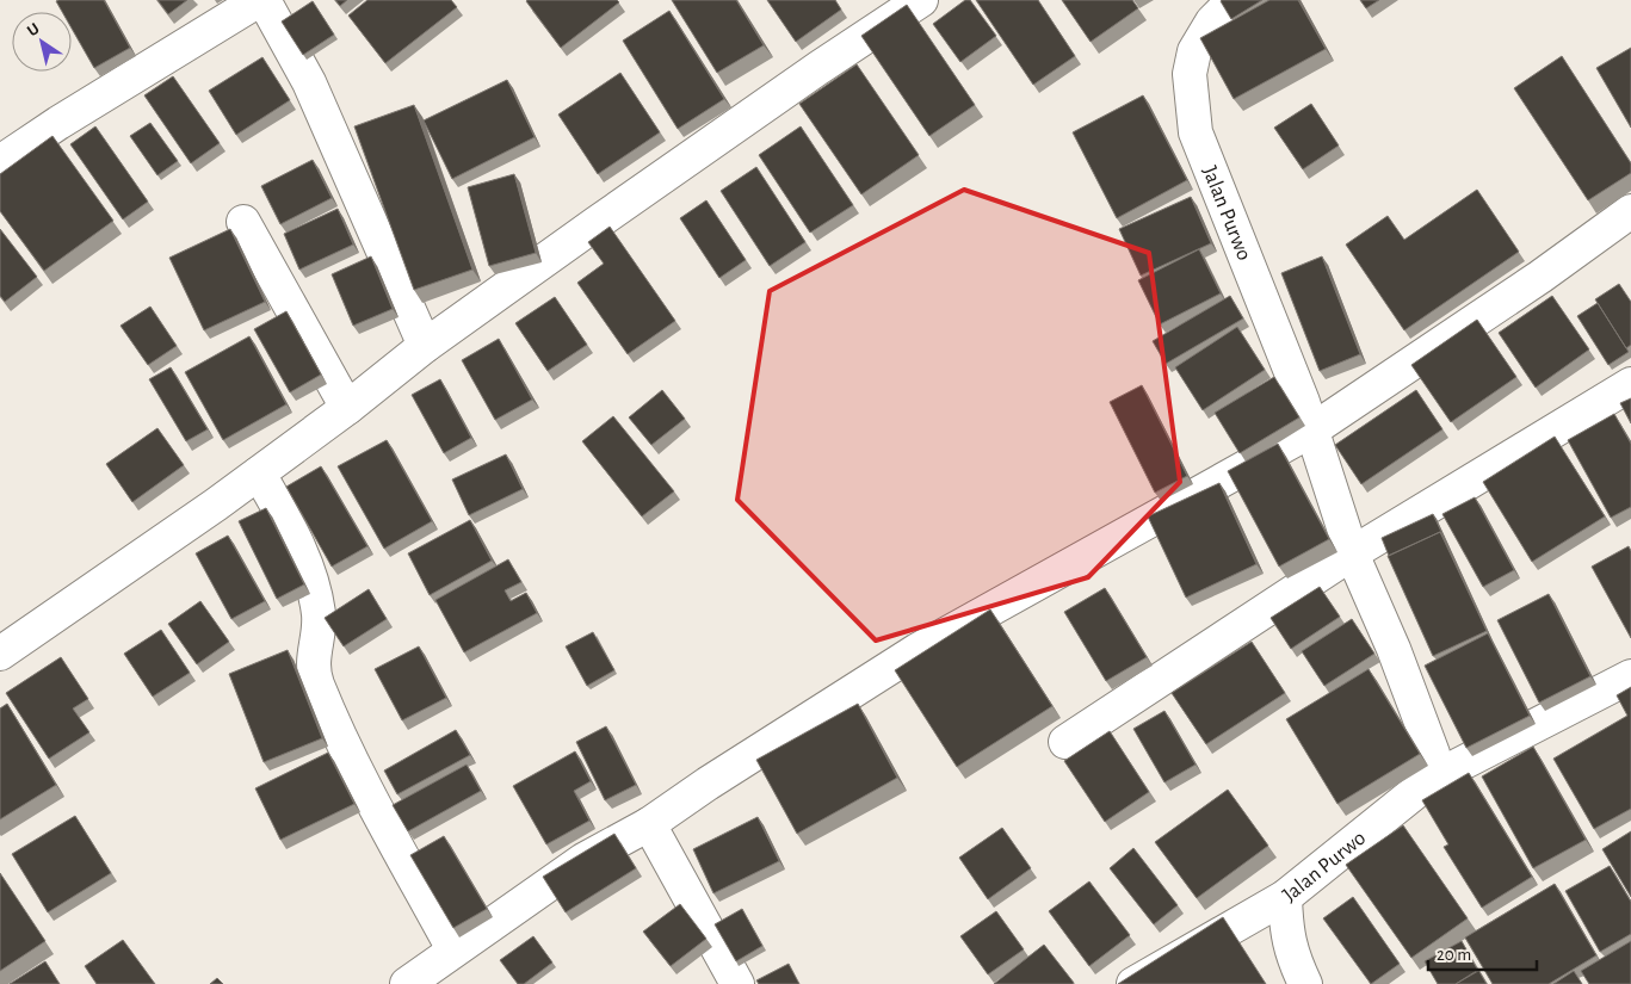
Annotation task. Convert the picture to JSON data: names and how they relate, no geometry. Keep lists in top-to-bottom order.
{
  "streets": {
    "street": ["Jalan Purwo"]
  },
  "scale_bar": "20 m",
  "north": "top left"
}
